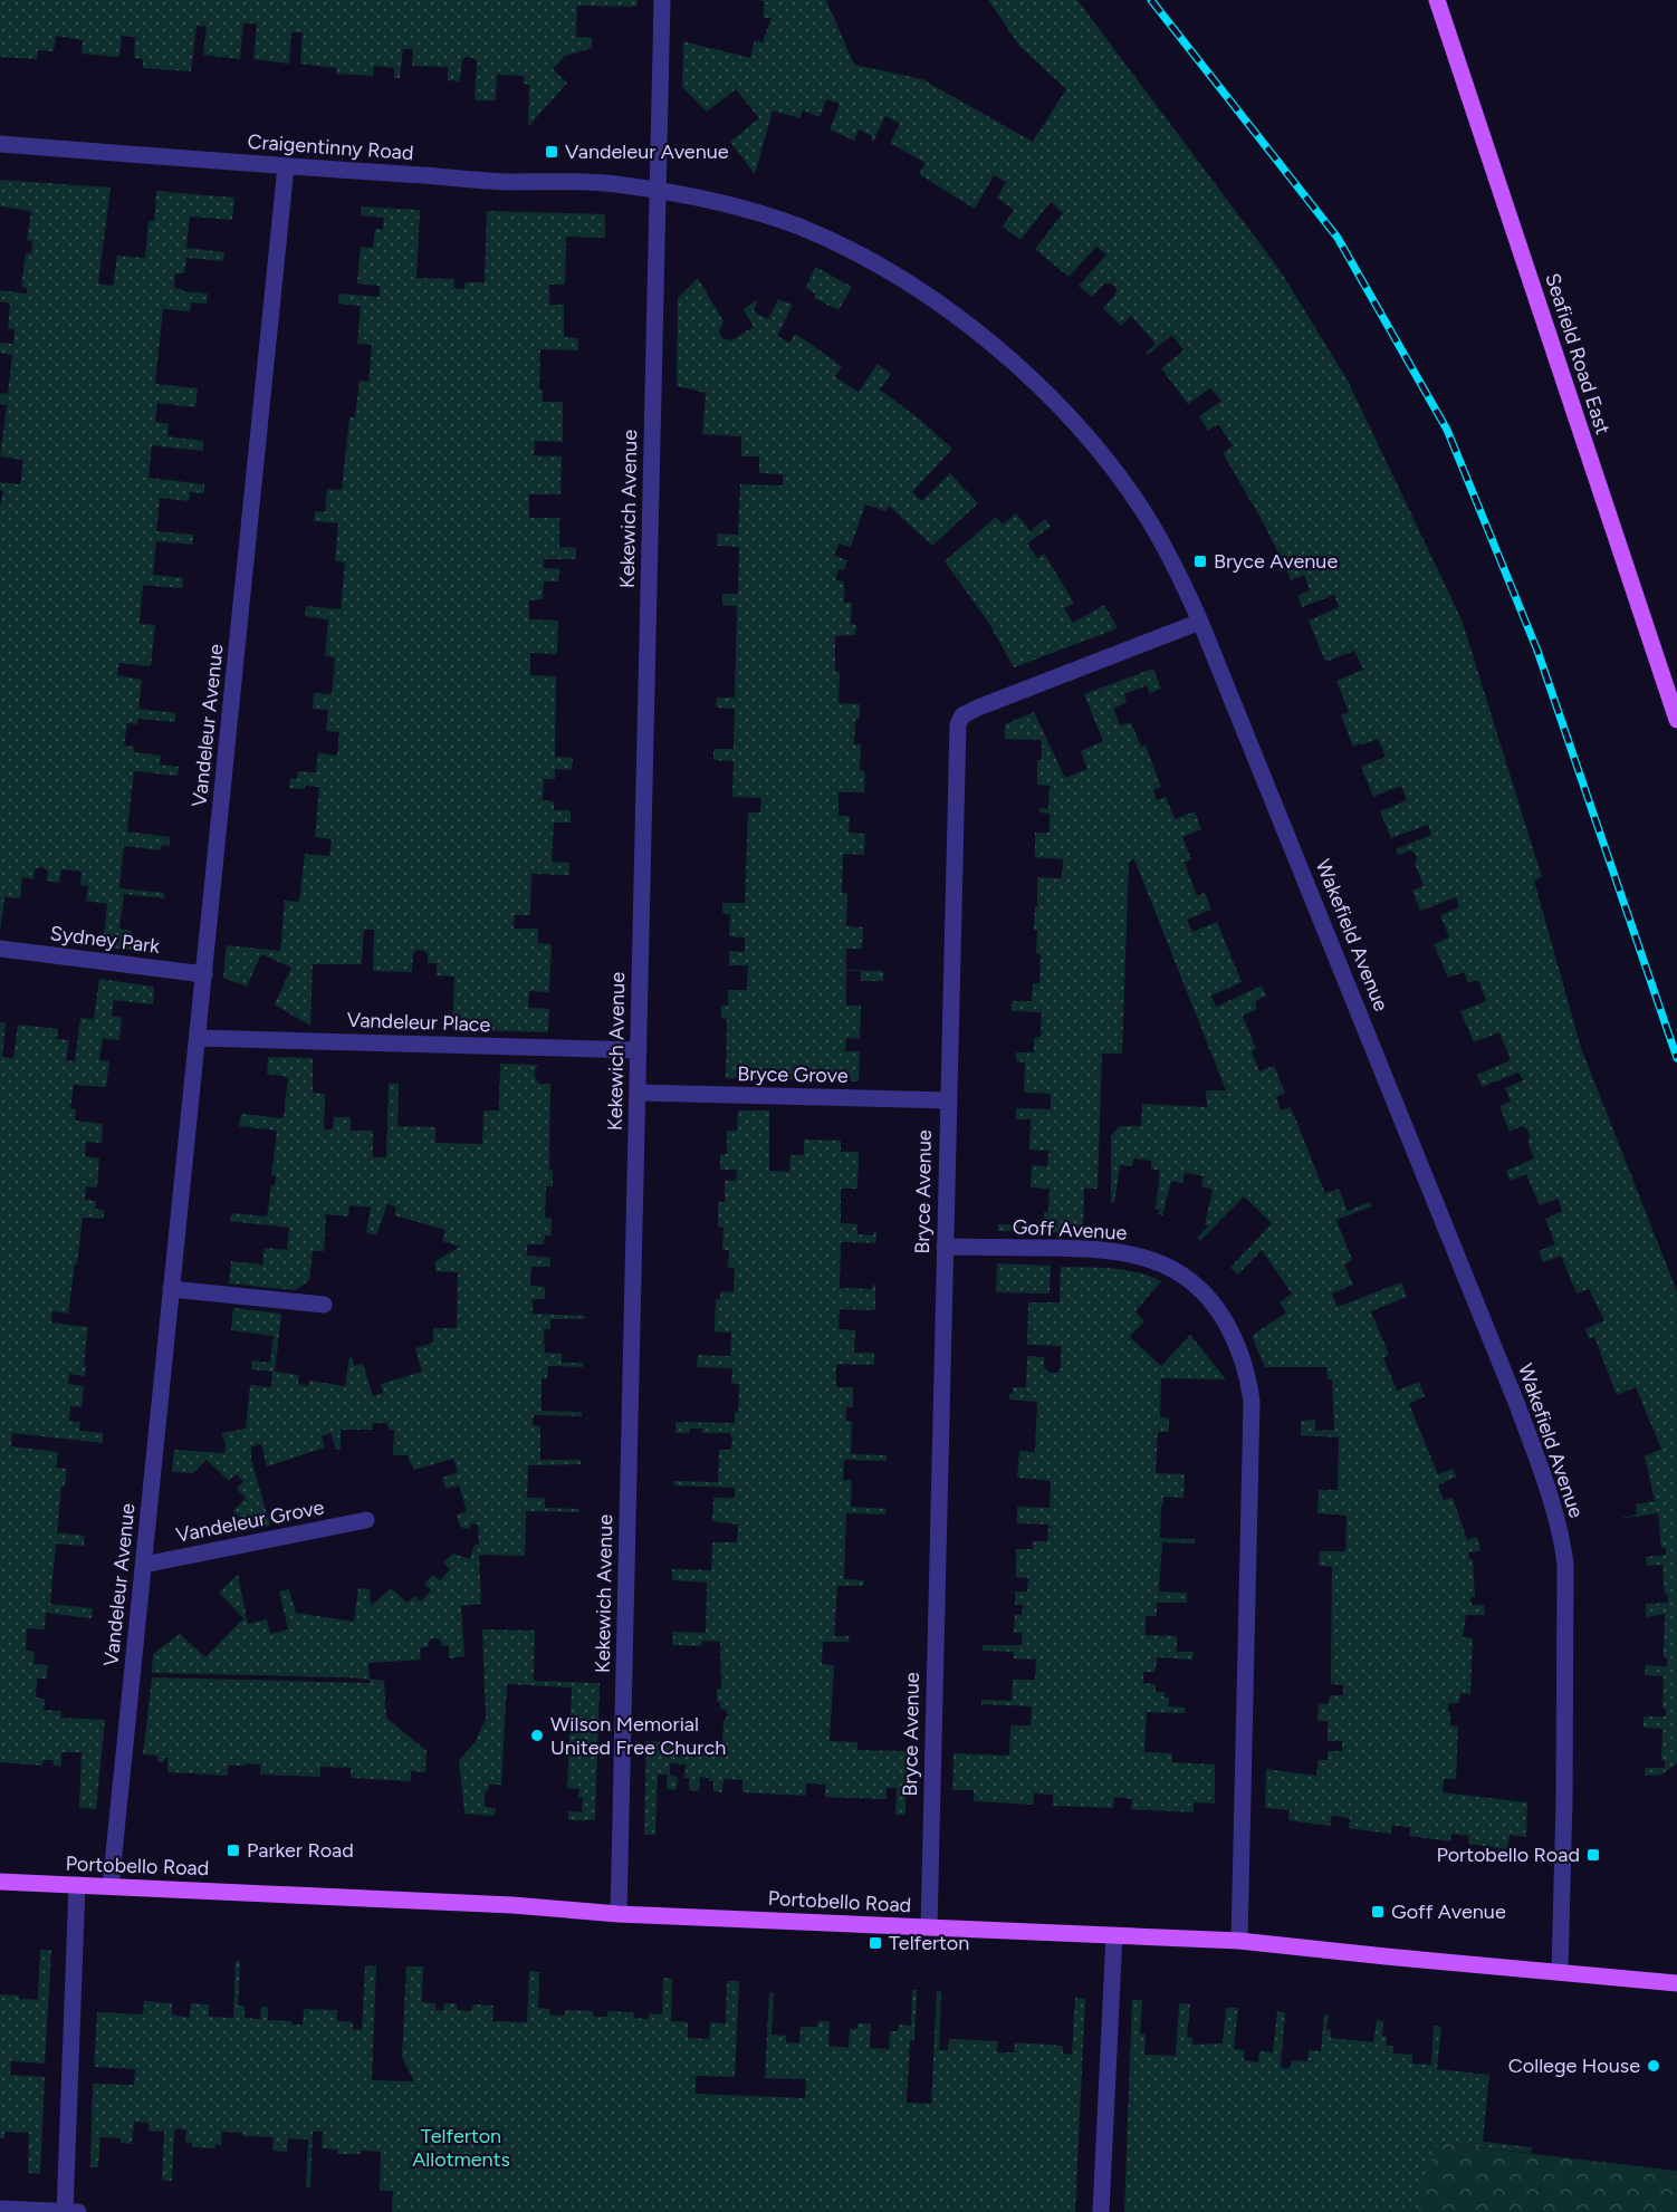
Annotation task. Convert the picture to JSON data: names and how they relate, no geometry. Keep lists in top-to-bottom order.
{
  "streets": {
    "main road": ["Seafield Road East", "Portobello Road"],
    "street": [
      "Craigentinny Road",
      "Kekewich Avenue",
      "Vandeleur Avenue",
      "Wakefield Avenue",
      "Sydney Park",
      "Vandeleur Place",
      "Bryce Grove",
      "Bryce Avenue",
      "Goff Avenue",
      "Vandeleur Grove"
    ]
  },
  "crossings": [
    ["Craigentinny Road", "Kekewich Avenue"],
    ["Craigentinny Road", "Vandeleur Avenue"],
    ["Craigentinny Road", "Wakefield Avenue"],
    ["Kekewich Avenue", "Wakefield Avenue"],
    ["Kekewich Avenue", "Vandeleur Place"],
    ["Kekewich Avenue", "Bryce Grove"],
    ["Kekewich Avenue", "Portobello Road"],
    ["Vandeleur Avenue", "Sydney Park"],
    ["Vandeleur Avenue", "Vandeleur Place"],
    ["Vandeleur Avenue", "Vandeleur Grove"],
    ["Vandeleur Avenue", "Portobello Road"],
    ["Wakefield Avenue", "Bryce Avenue"],
    ["Wakefield Avenue", "Portobello Road"],
    ["Bryce Grove", "Bryce Avenue"],
    ["Bryce Avenue", "Goff Avenue"],
    ["Bryce Avenue", "Portobello Road"],
    ["Goff Avenue", "Portobello Road"]
  ],
  "parks": ["Telferton Allotments"],
  "places": {
    "transit": [
      "Vandeleur Avenue",
      "Bryce Avenue",
      "Parker Road",
      "Portobello Road",
      "Goff Avenue",
      "Telferton"
    ],
    "other": ["Wilson Memorial United Free Church", "College House"]
  }
}
